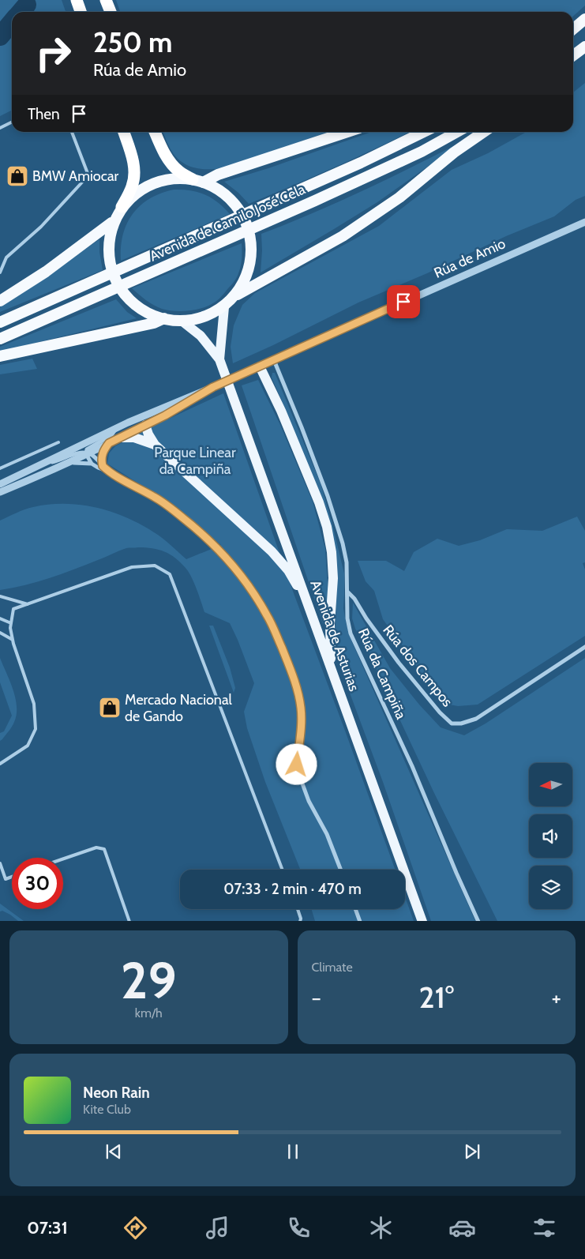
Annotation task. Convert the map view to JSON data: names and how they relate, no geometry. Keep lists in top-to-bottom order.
{
  "streets": {
    "highway": ["Avenida de Camilo José Cela"],
    "main road": ["Avenida de Asturias"],
    "street": ["Rúa de Amio", "Rúa dos Campos", "Rúa da Campiña"]
  },
  "crossings": [
    ["Rúa de Amio", "Rúa da Campiña"],
    ["Rúa dos Campos", "Rúa da Campiña"]
  ],
  "parks": ["Parque Linear da Campiña"],
  "places": {
    "shop": ["BMW Amiocar", "Mercado Nacional de Gando"]
  },
  "north": "left",
  "page": {
    "turn": ["250 m", "Rúa de Amio"],
    "then": "Then",
    "limit": "30",
    "trip": "07:33 · 2 min · 470 m",
    "tile": [
      ["29", "km/h"],
      "Climate"
    ],
    "heat": ["−", "21°", "+"],
    "song": ["Neon Rain", "Kite Club"],
    "tabs": "07:31"
  }
}
